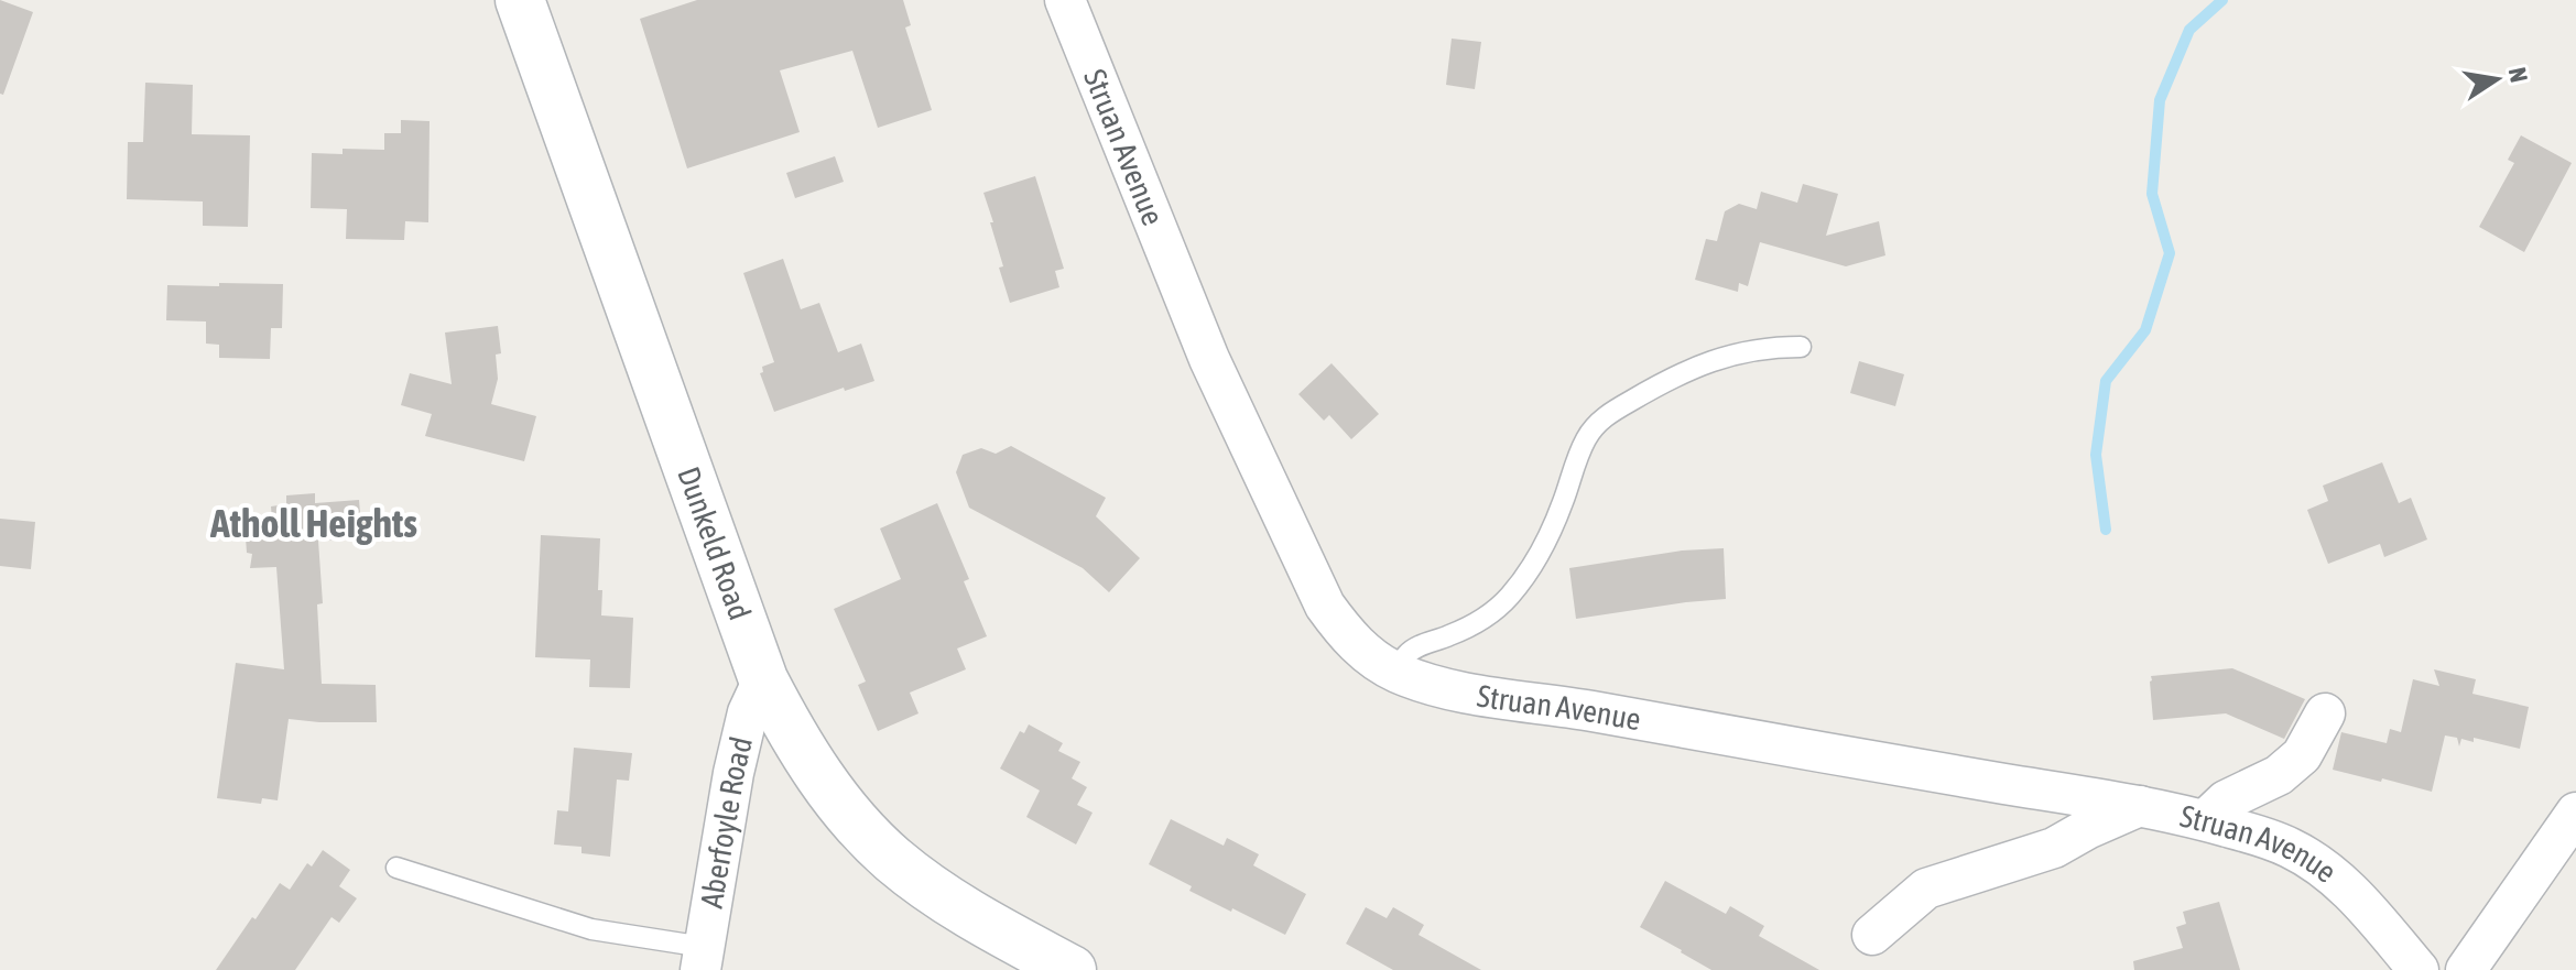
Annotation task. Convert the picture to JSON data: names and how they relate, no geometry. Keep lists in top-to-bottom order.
{
  "streets": {
    "main road": ["Dunkeld Road"],
    "street": ["Struan Avenue", "Aberfoyle Road"]
  },
  "crossings": [
    ["Dunkeld Road", "Aberfoyle Road"]
  ],
  "districts": ["Atholl Heights"],
  "north": "right"
}
